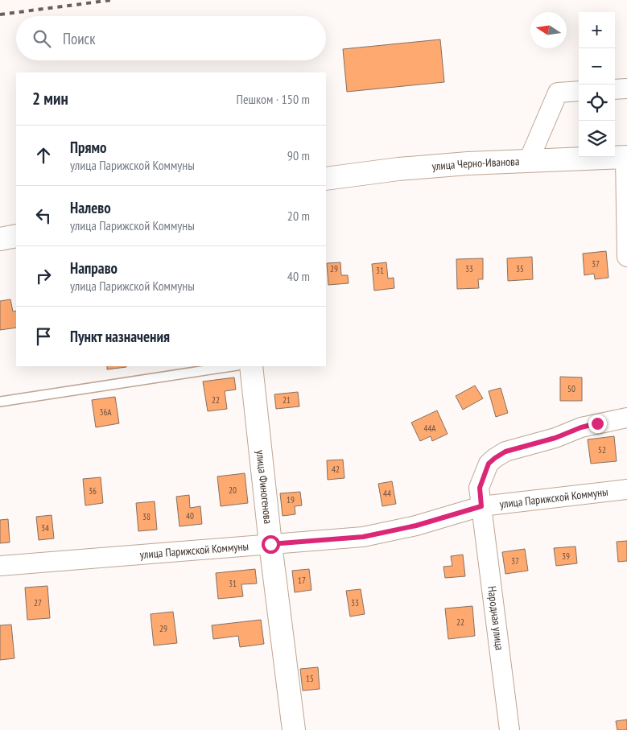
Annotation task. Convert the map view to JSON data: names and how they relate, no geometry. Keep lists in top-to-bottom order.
{
  "streets": {
    "street": [
      "улица Черно-Иванова",
      "улица Финогенова",
      "улица Парижской Коммуны",
      "Народная улица"
    ]
  },
  "crossings": [
    ["улица Финогенова", "улица Парижской Коммуны"],
    ["улица Парижской Коммуны", "Народная улица"]
  ],
  "house_numbers": [
    "37",
    "29",
    "33",
    "35",
    "31",
    "50",
    "22",
    "21",
    "36А",
    "44А",
    "52",
    "42",
    "20",
    "36",
    "44",
    "19",
    "40",
    "38",
    "34",
    "39",
    "37",
    "17",
    "31",
    "27",
    "33",
    "22",
    "29",
    "15"
  ],
  "north": "left",
  "page": {
    "map_buttons": ["+", "−"],
    "search": "Поиск",
    "heading": ["2 мин", "Пешком · 150 m"],
    "list": [
      ["Прямо", "улица Парижской Коммуны", "90 m"],
      ["Налево", "улица Парижской Коммуны", "20 m"],
      ["Направо", "улица Парижской Коммуны", "40 m"],
      "Пункт назначения"
    ]
  }
}
